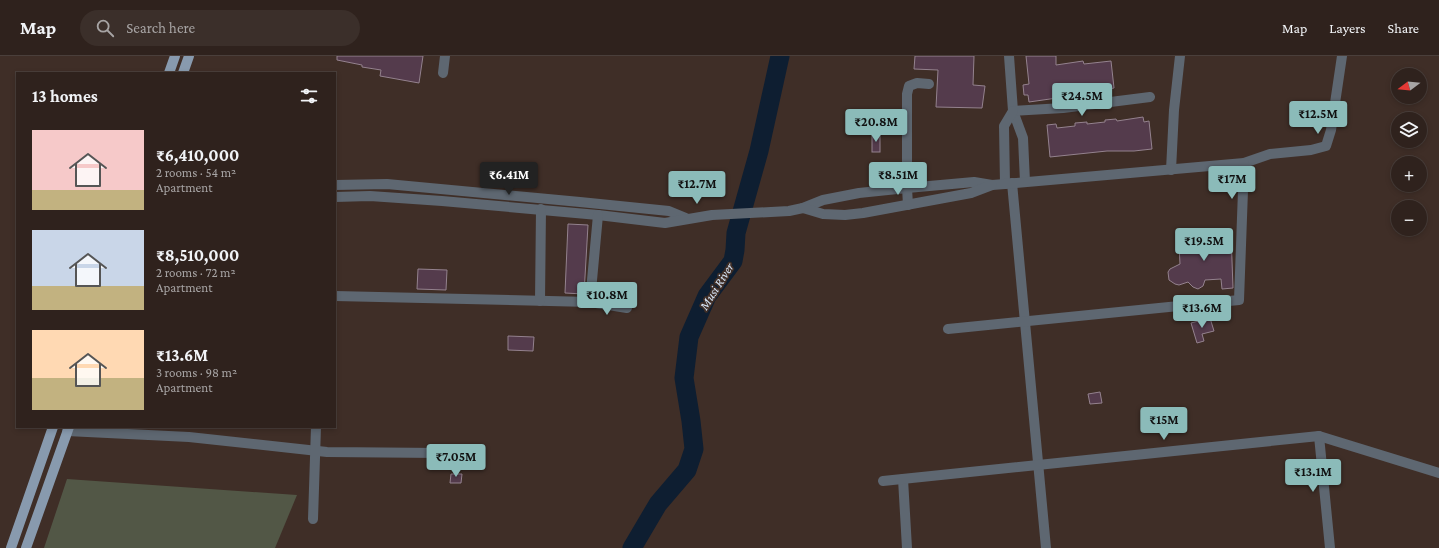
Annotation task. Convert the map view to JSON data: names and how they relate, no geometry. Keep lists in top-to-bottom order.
{
  "water": ["Musi River"],
  "north": "left",
  "page": {
    "header": "Map",
    "search": "Search here",
    "nav": ["Map", "Layers", "Share"],
    "map_buttons": ["+", "−"],
    "heading": "13 homes",
    "price": [
      "₹24.5M",
      "₹12.5M",
      "₹20.8M",
      "₹6.41M",
      "₹8.51M",
      "₹17M",
      "₹12.7M",
      "₹19.5M",
      "₹10.8M",
      "₹13.6M",
      "₹15M",
      "₹7.05M",
      "₹13.1M"
    ],
    "list": [
      {
        "name": "₹6,410,000",
        "note": "2 rooms · 54 m² · Apartment"
      },
      {
        "name": "₹8,510,000",
        "note": "2 rooms · 72 m² · Apartment"
      },
      {
        "name": "₹13.6M",
        "note": "3 rooms · 98 m² · Apartment"
      }
    ]
  }
}
